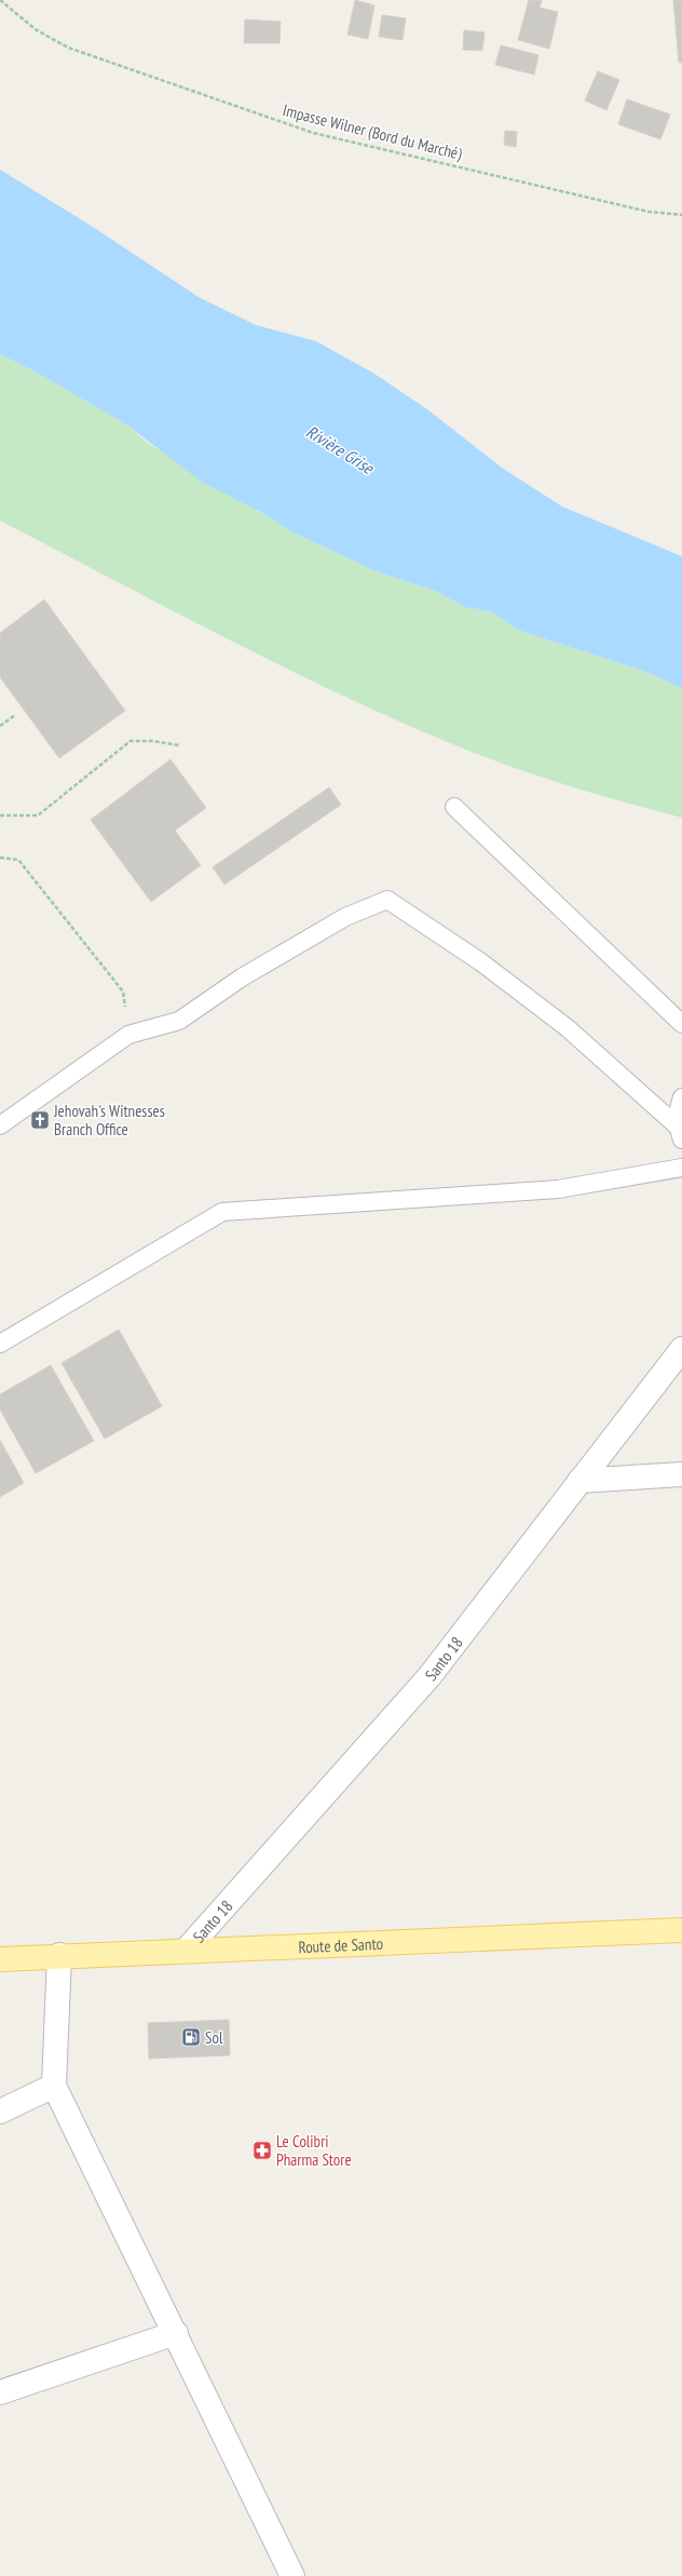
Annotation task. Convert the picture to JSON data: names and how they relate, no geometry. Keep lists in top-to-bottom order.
{
  "streets": {
    "main road": ["Route de Santo"],
    "street": ["Santo 18"],
    "path": ["Impasse Wilner (Bord du Marché)"]
  },
  "crossings": [
    ["Santo 18", "Route de Santo"]
  ],
  "water": ["Rivière Grise"],
  "places": {
    "church": ["Jehovah's Witnesses Branch Office"],
    "fuel station": ["Sol"],
    "pharmacy": ["Le Colibri Pharma Store"]
  }
}
